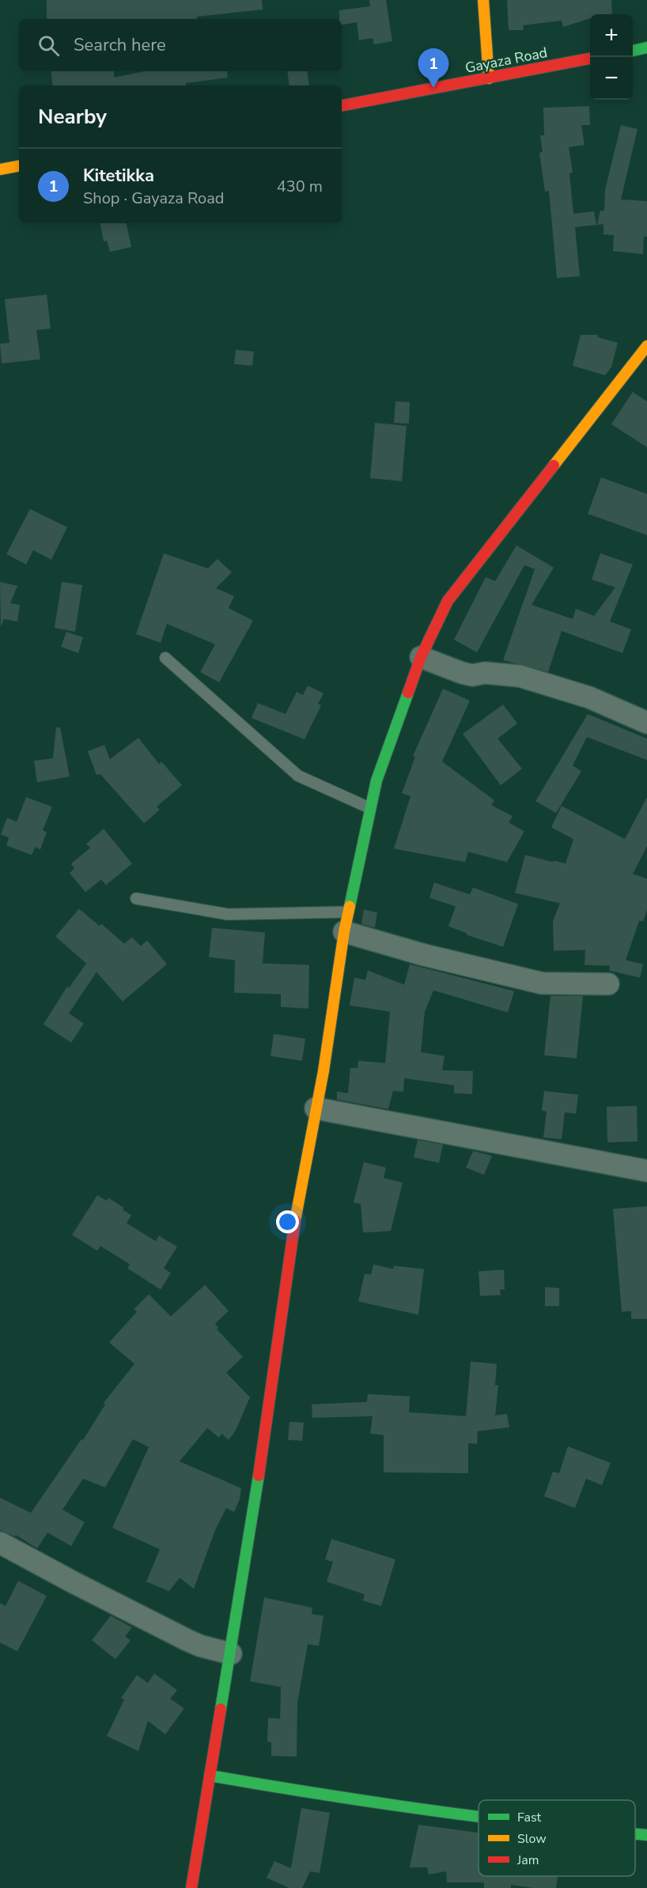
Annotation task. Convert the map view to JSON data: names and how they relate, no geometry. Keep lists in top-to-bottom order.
{
  "streets": {
    "street": ["Gayaza Road"]
  },
  "legend": ["Fast", "Slow", "Jam"],
  "page": {
    "map_buttons": ["+", "−"],
    "search": "Search here",
    "pins": "1",
    "heading": "Nearby",
    "list": [
      {
        "mark": "1",
        "name": "Kitetikka",
        "note": "Shop · Gayaza Road",
        "value": "430 m"
      }
    ]
  }
}
